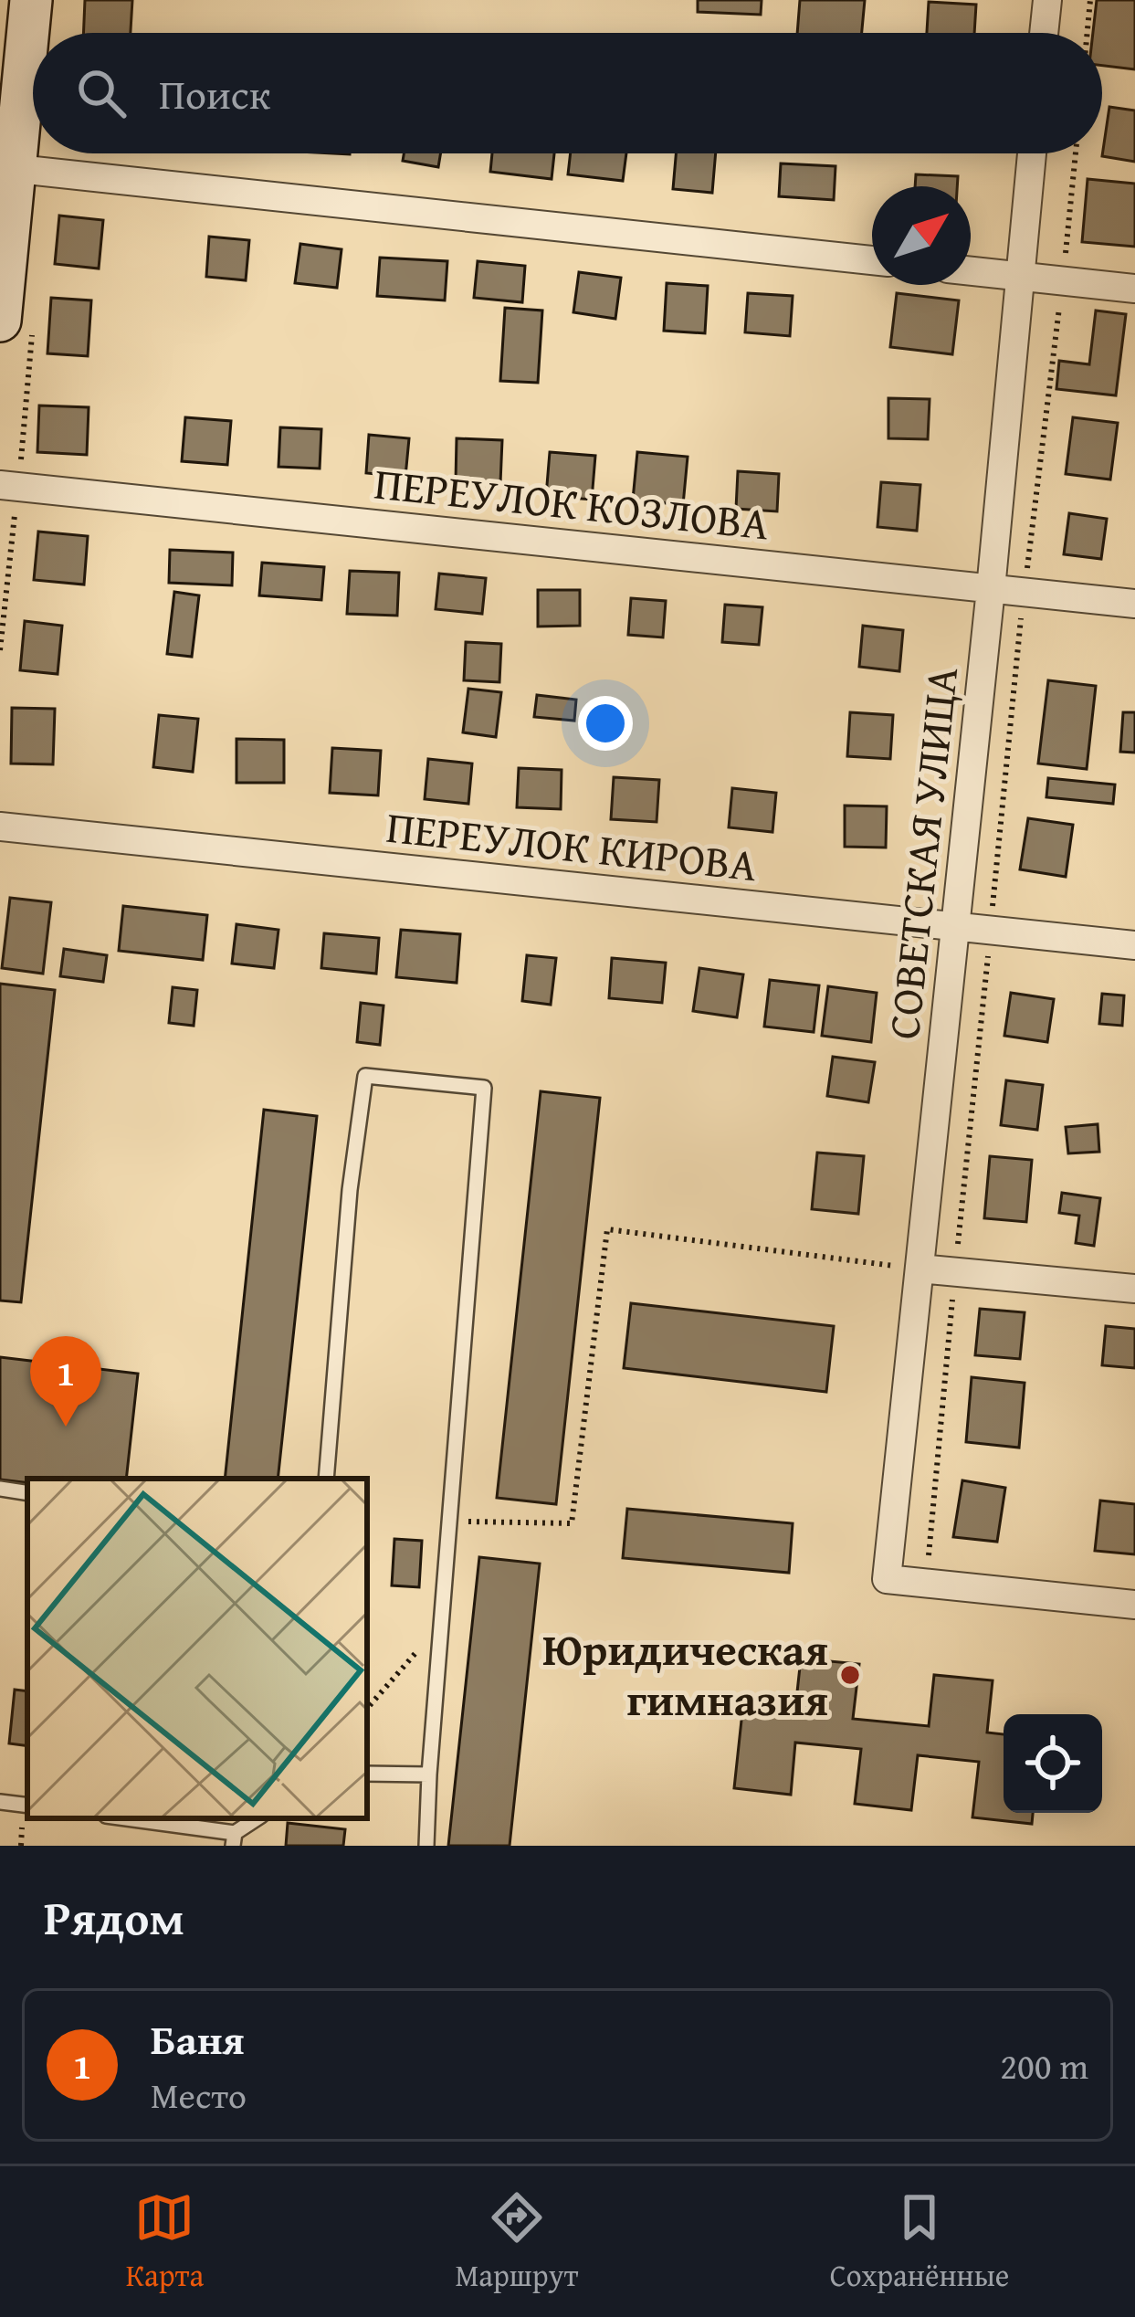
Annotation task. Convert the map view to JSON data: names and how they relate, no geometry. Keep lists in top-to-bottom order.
{
  "streets": {
    "street": ["ПЕРЕУЛОК КОЗЛОВА", "ПЕРЕУЛОК КИРОВА", "СОВЕТСКАЯ УЛИЦА"]
  },
  "crossings": [
    ["ПЕРЕУЛОК КОЗЛОВА", "СОВЕТСКАЯ УЛИЦА"],
    ["ПЕРЕУЛОК КИРОВА", "СОВЕТСКАЯ УЛИЦА"]
  ],
  "places": ["Юридическая гимназия"],
  "north": "top right",
  "page": {
    "search": "Поиск",
    "pins": "1",
    "heading": "Рядом",
    "list": [
      {
        "mark": "1",
        "name": "Баня",
        "note": "Место",
        "value": "200 m"
      }
    ],
    "nav": ["Карта", "Маршрут", "Сохранённые"]
  }
}
